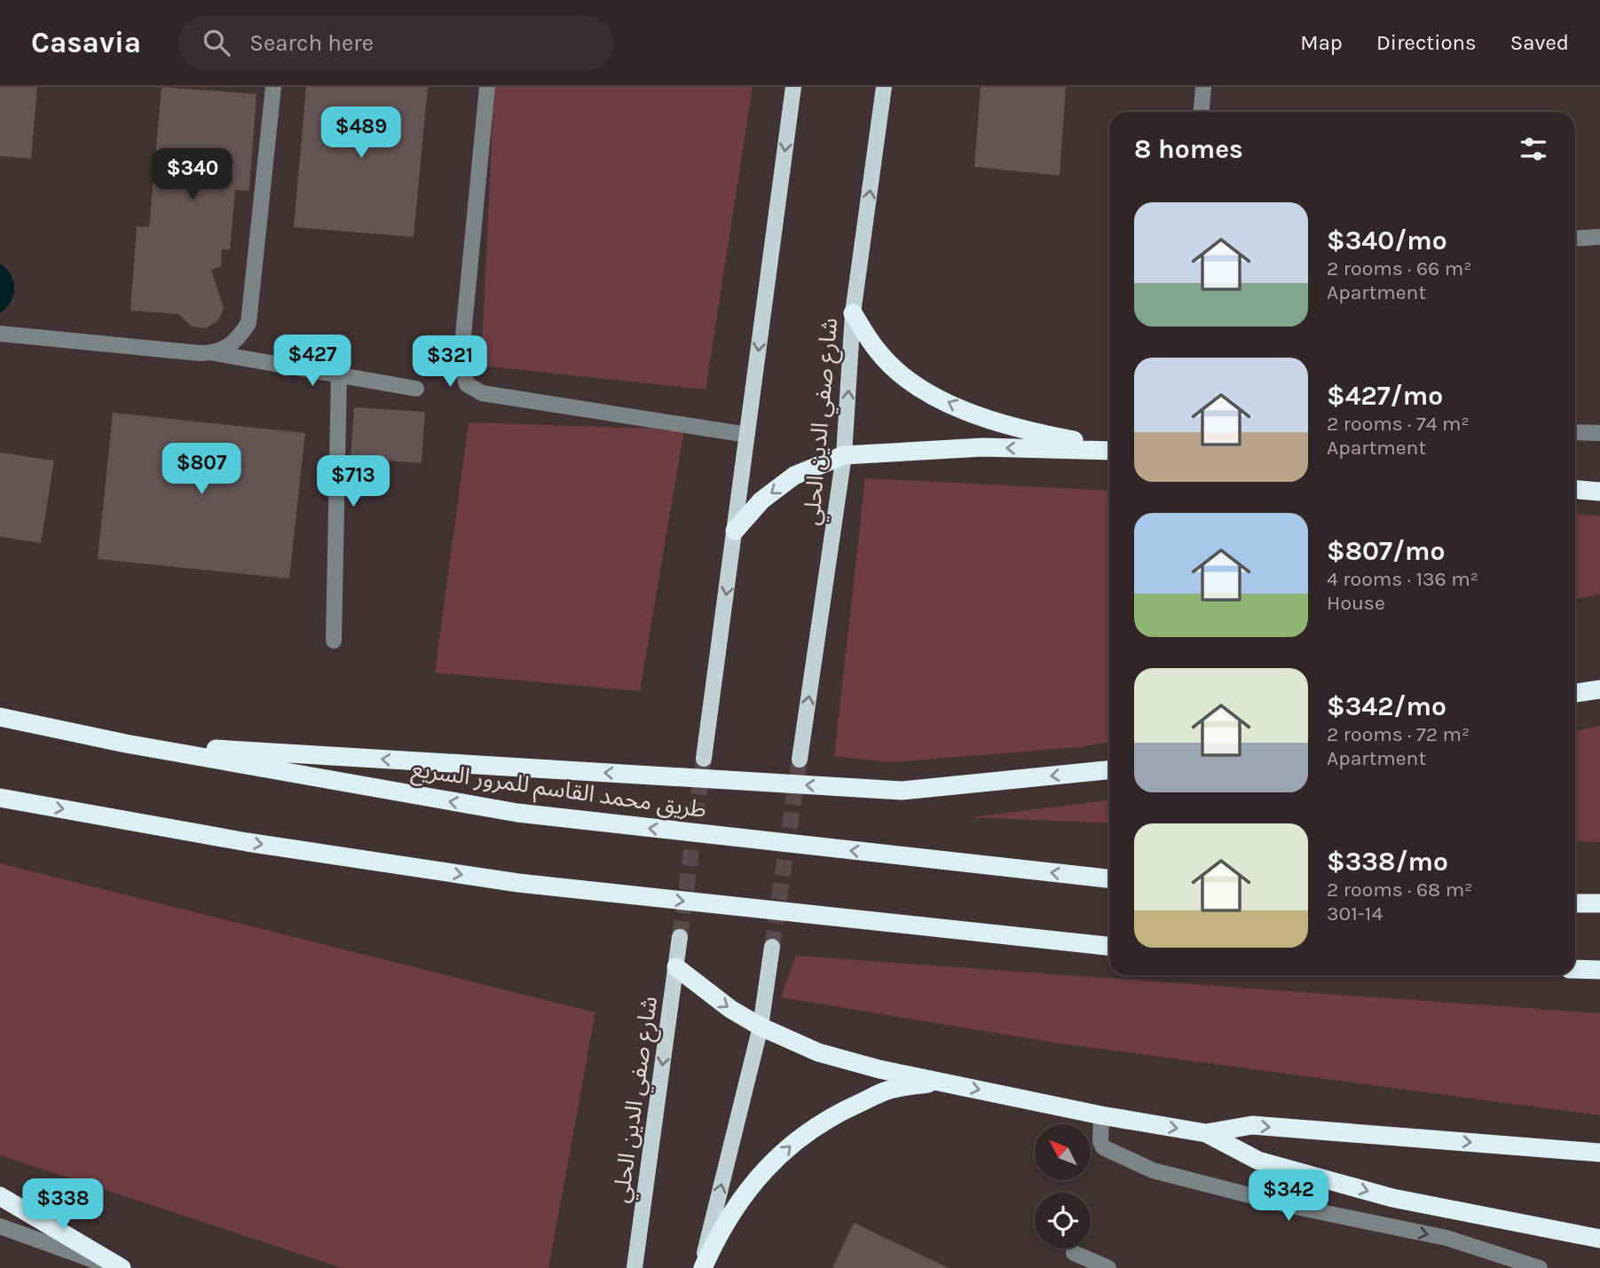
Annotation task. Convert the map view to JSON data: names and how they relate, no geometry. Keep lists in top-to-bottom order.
{
  "streets": {
    "highway": ["طريق محمد القاسم للمرور السريع"],
    "main road": ["شارع صفي الدين الحلي"]
  },
  "north": "top left",
  "page": {
    "header": "Casavia",
    "search": "Search here",
    "nav": ["Map", "Directions", "Saved"],
    "price": [
      "$489",
      "$340",
      "$427",
      "$321",
      "$807",
      "$713",
      "$342",
      "$338"
    ],
    "heading": "8 homes",
    "list": [
      {
        "name": "$340/mo",
        "note": "2 rooms · 66 m² · Apartment"
      },
      {
        "name": "$427/mo",
        "note": "2 rooms · 74 m² · Apartment"
      },
      {
        "name": "$807/mo",
        "note": "4 rooms · 136 m² · House"
      },
      {
        "name": "$342/mo",
        "note": "2 rooms · 72 m² · Apartment"
      },
      {
        "name": "$338/mo",
        "note": "2 rooms · 68 m² · 301-14"
      }
    ]
  }
}
